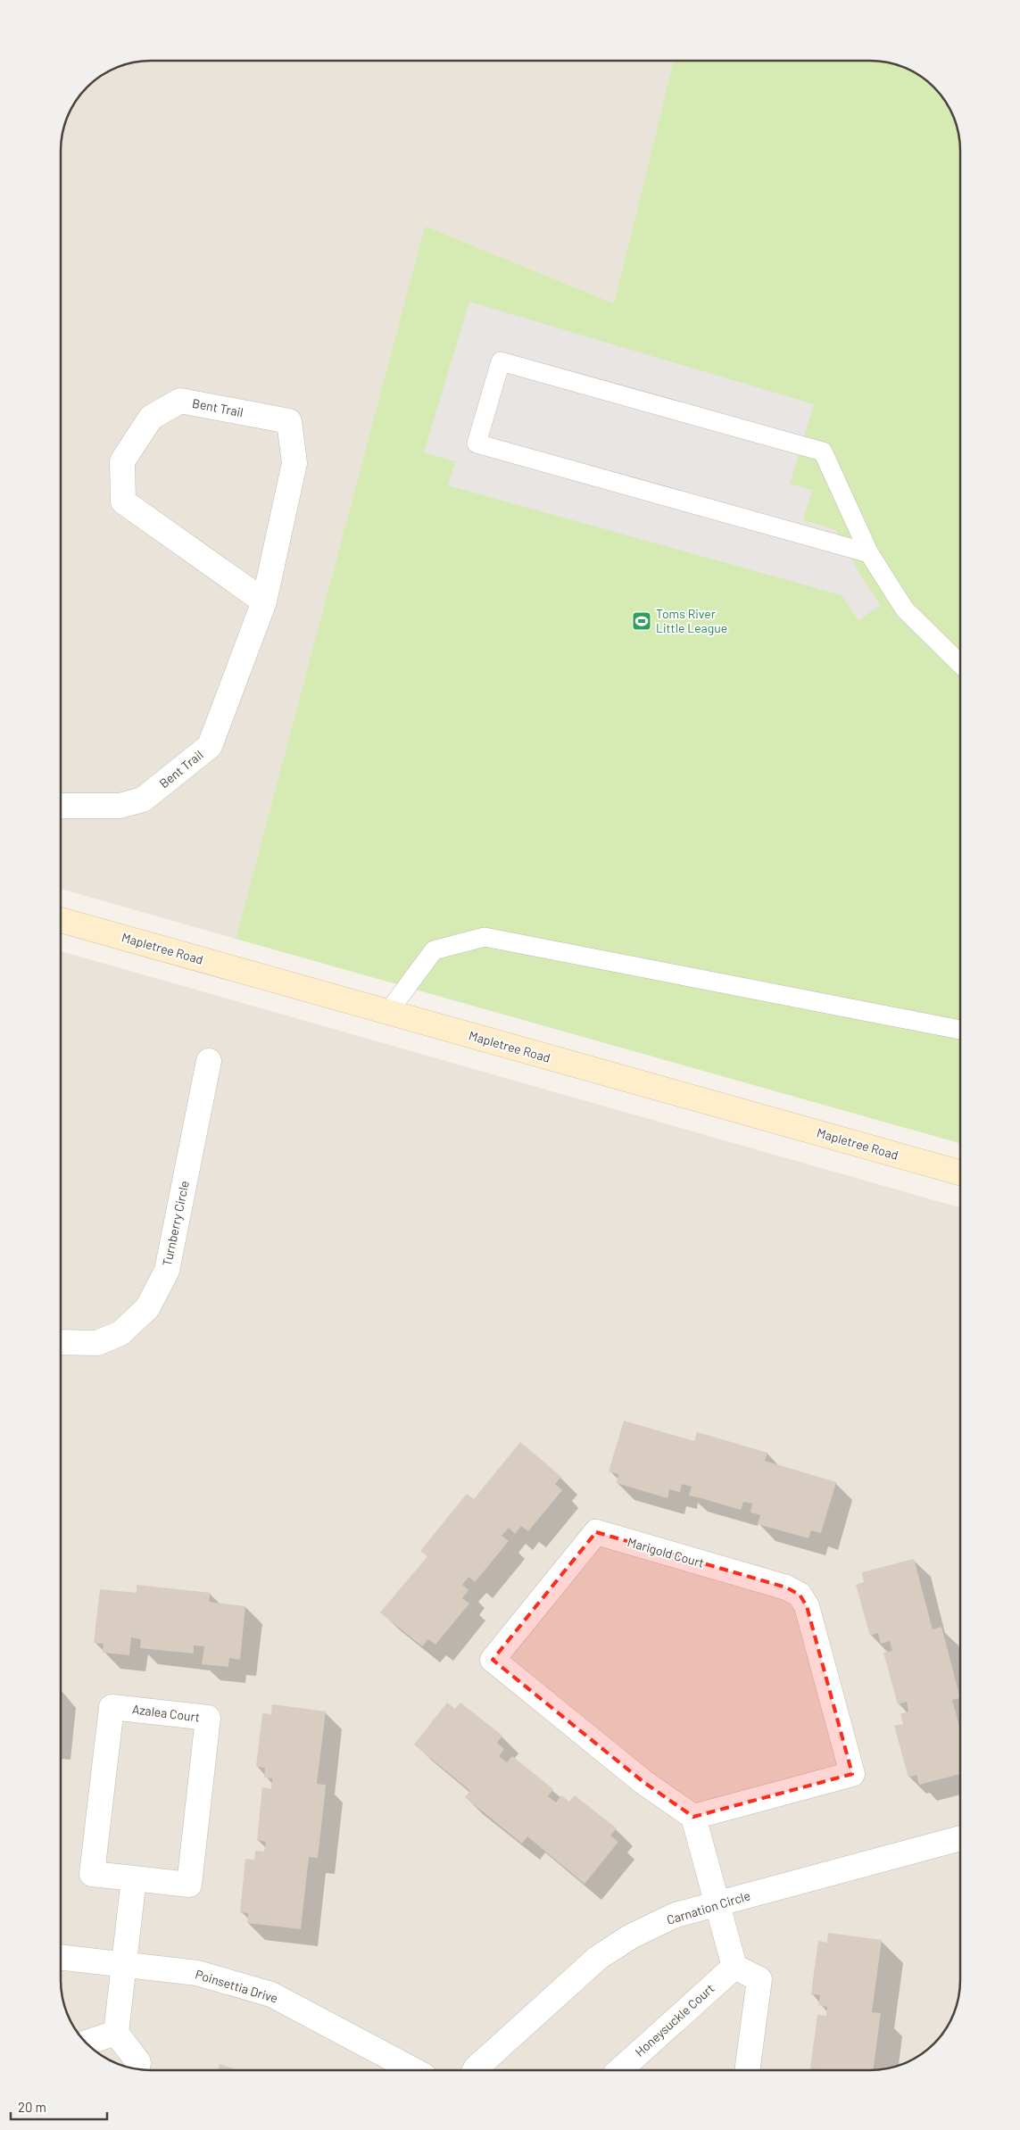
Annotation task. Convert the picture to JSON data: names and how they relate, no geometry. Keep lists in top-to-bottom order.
{
  "streets": {
    "street": [
      "Bent Trail",
      "Mapletree Road",
      "Turnberry Circle",
      "Marigold Court",
      "Azalea Court",
      "Carnation Circle",
      "Poinsettia Drive",
      "Honeysuckle Court"
    ]
  },
  "places": {
    "sports": ["Toms River Little League"]
  },
  "scale_bar": "20 m"
}
